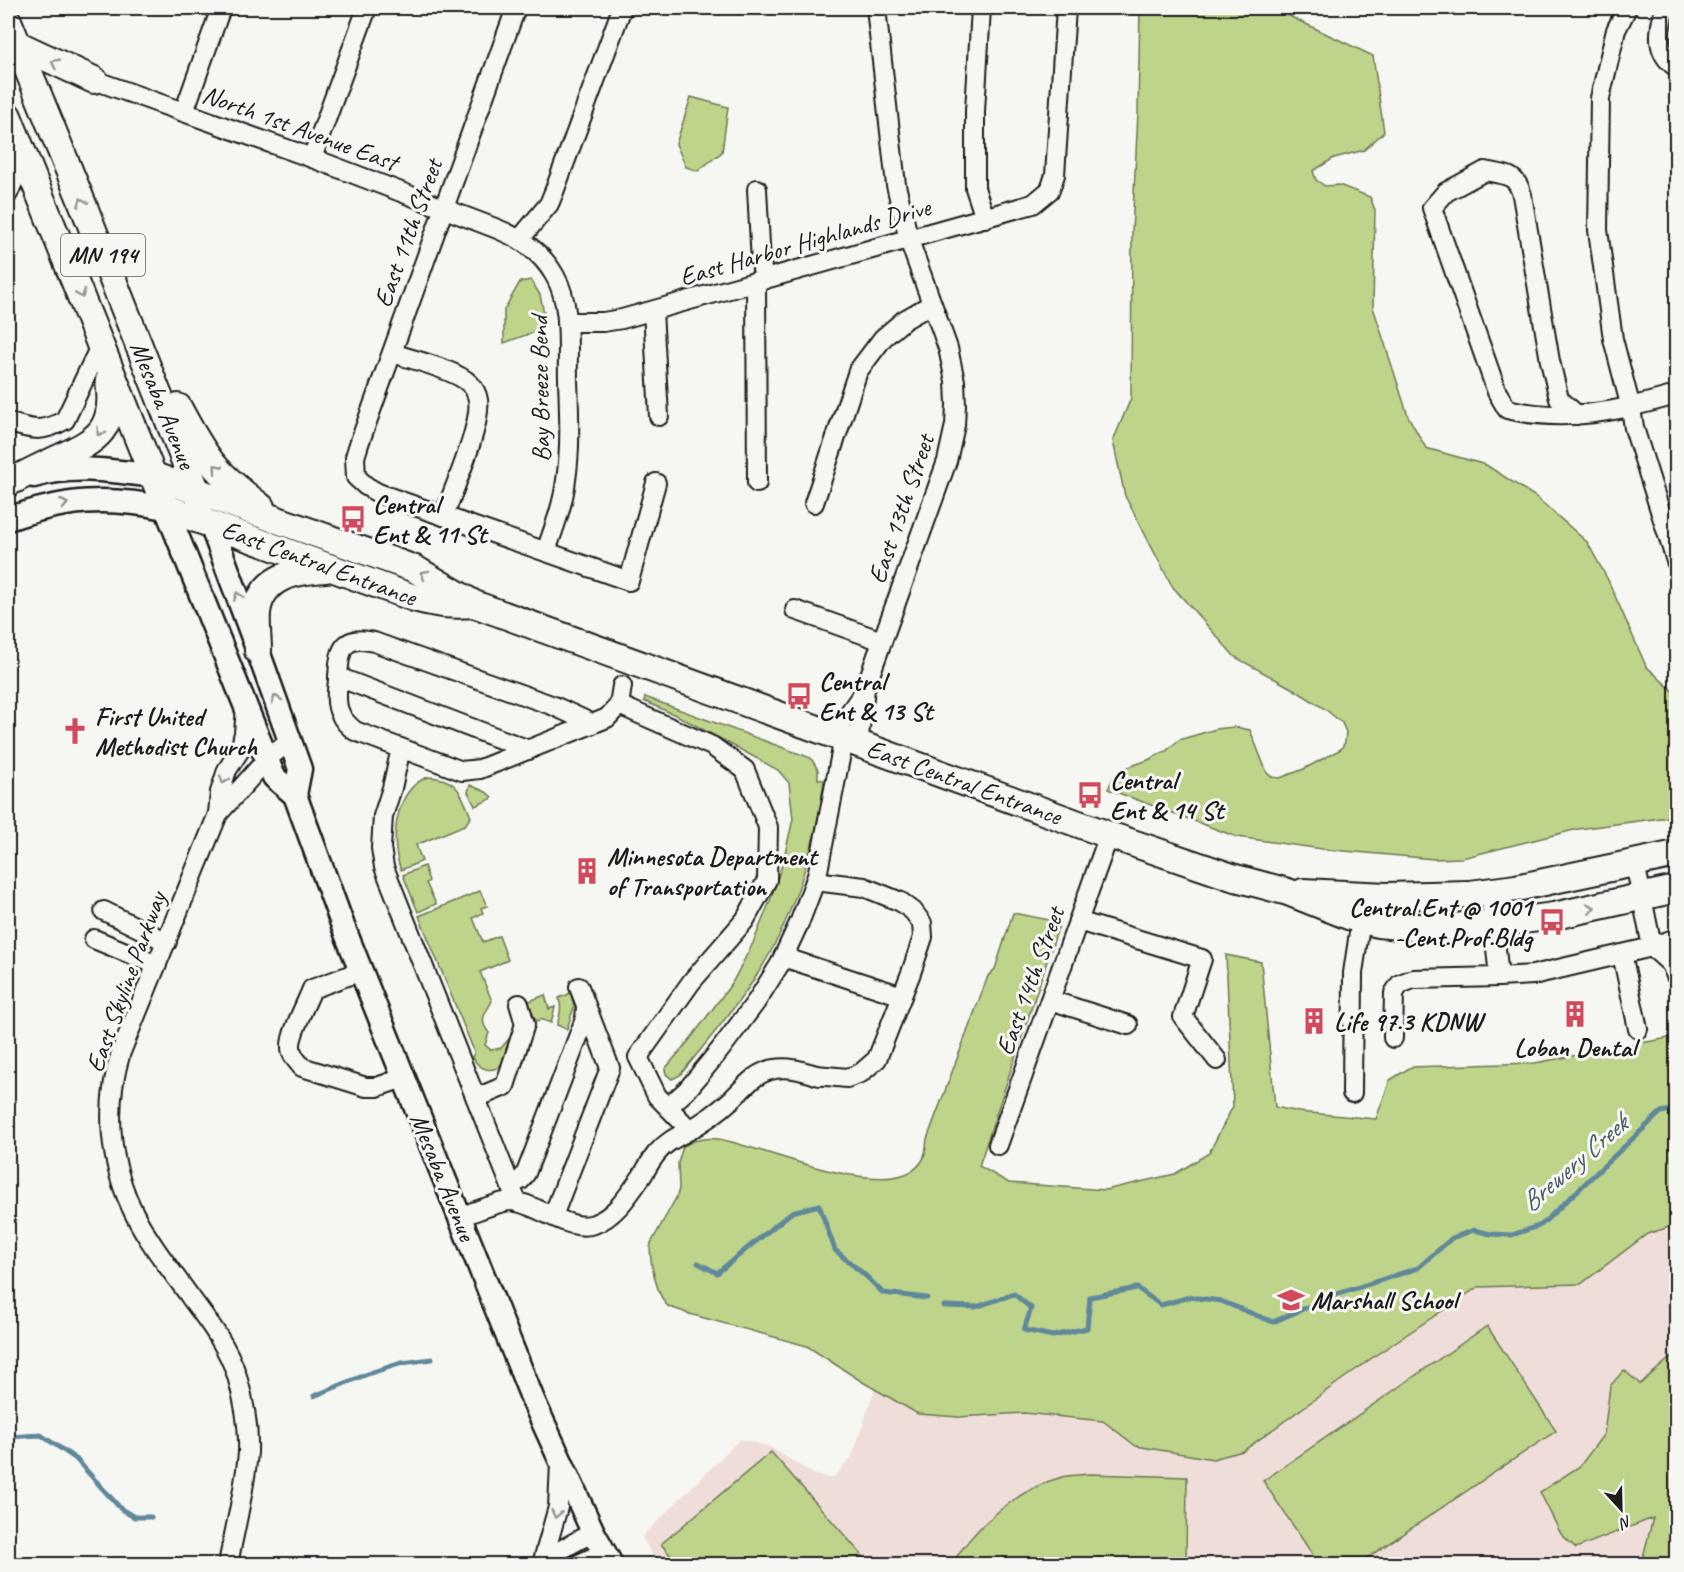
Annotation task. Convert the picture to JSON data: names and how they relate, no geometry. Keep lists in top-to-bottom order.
{
  "streets": {
    "highway": ["MN 194", "Mesaba Avenue", "East Central Entrance"],
    "street": [
      "North 1st Avenue East",
      "East 11th Street",
      "East Harbor Highlands Drive",
      "Bay Breeze Bend",
      "East 13th Street",
      "East 14th Street",
      "East Skyline Parkway"
    ]
  },
  "crossings": [
    ["North 1st Avenue East", "East 11th Street"],
    ["North 1st Avenue East", "Bay Breeze Bend"],
    ["East Harbor Highlands Drive", "Bay Breeze Bend"],
    ["East Harbor Highlands Drive", "East 13th Street"],
    ["MN 194", "Mesaba Avenue"],
    ["MN 194", "East Central Entrance"],
    ["Mesaba Avenue", "East Central Entrance"],
    ["Mesaba Avenue", "East Skyline Parkway"],
    ["East 13th Street", "East Central Entrance"],
    ["East Central Entrance", "East 14th Street"]
  ],
  "water": ["Brewery Creek"],
  "places": {
    "bus stop": [
      "Central Ent & 11 St",
      "Central Ent & 13 St",
      "Central Ent & 14 St",
      "Central Ent @ 1001 -Cent.Prof.Bldg"
    ],
    "church": ["First United Methodist Church"],
    "building": ["Minnesota Department of Transportation", "Loban Dental", "Life 97.3 KDNW"],
    "school or university": ["Marshall School"]
  },
  "north": "bottom"
}
